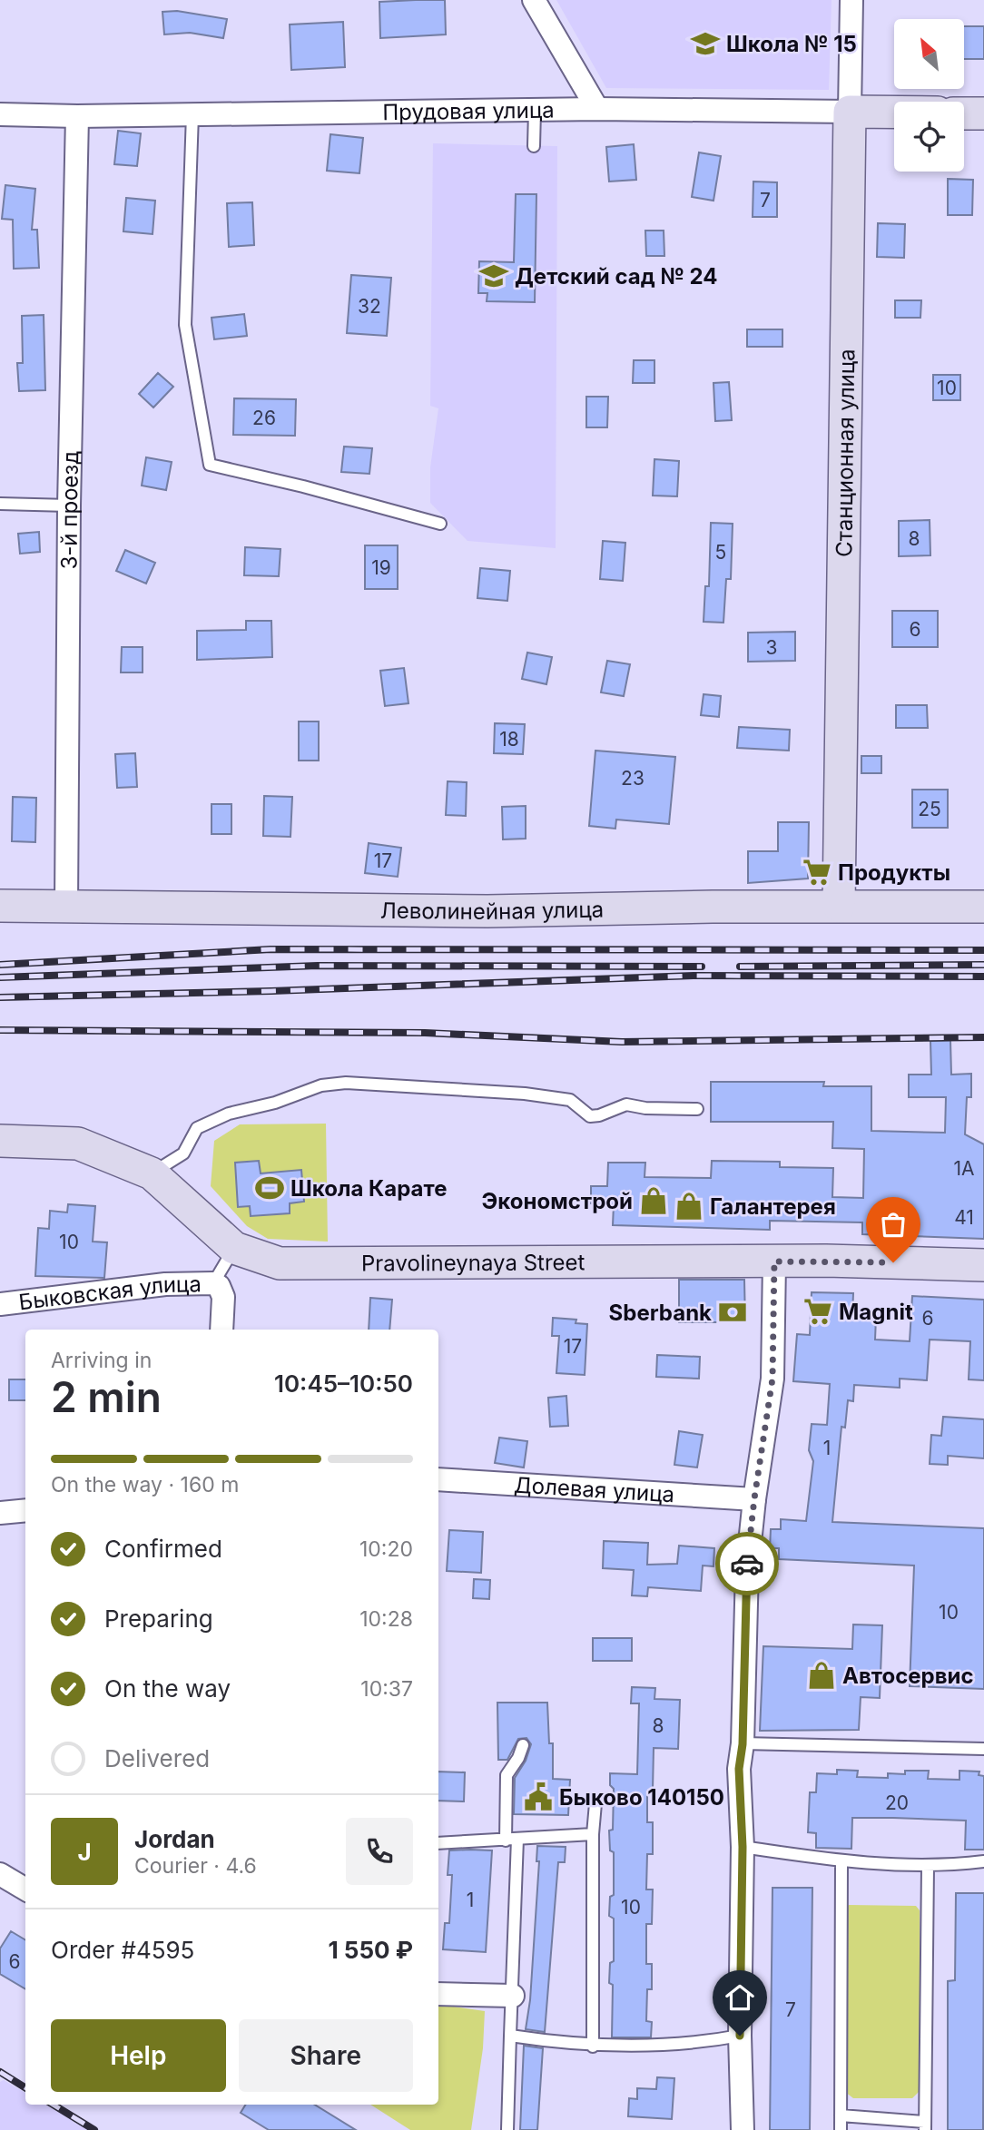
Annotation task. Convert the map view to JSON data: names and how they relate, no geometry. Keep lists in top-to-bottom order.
{
  "streets": {
    "main road": [
      "Прудовая улица",
      "Станционная улица",
      "Леволинейная улица",
      "Pravolineynaya Street"
    ],
    "street": ["3-й проезд", "Быковская улица", "Долевая улица"]
  },
  "crossings": [
    ["Прудовая улица", "Станционная улица"],
    ["Прудовая улица", "3-й проезд"],
    ["Станционная улица", "Леволинейная улица"],
    ["3-й проезд", "Леволинейная улица"]
  ],
  "places": {
    "school or university": ["Школа № 15", "Детский сад № 24"],
    "supermarket": ["Продукты", "Magnit"],
    "sports": ["Школа Карате"],
    "shop": ["Экономстрой", "Галантерея", "Автосервис"],
    "bank": ["Sberbank"],
    "public building": ["Быково 140150"]
  },
  "house_numbers": [
    "7",
    "32",
    "10",
    "26",
    "8",
    "5",
    "19",
    "6",
    "3",
    "18",
    "23",
    "25",
    "17",
    "1А",
    "41",
    "10",
    "6",
    "17",
    "1",
    "10",
    "8",
    "20",
    "1",
    "10",
    "6",
    "7"
  ],
  "north": "top left",
  "page": {
    "heading": ["2 min", "Arriving in", "10:45–10:50"],
    "panel": [
      "Jordan",
      "Courier · 4.6",
      "Order #4595",
      "1 550 ₽"
    ],
    "bar": "On the way · 160 m",
    "list": [
      ["Confirmed", "10:20"],
      ["Preparing", "10:28"],
      ["On the way", "10:37"],
      "Delivered"
    ],
    "round": "J",
    "buttons": ["Help", "Share"]
  }
}
